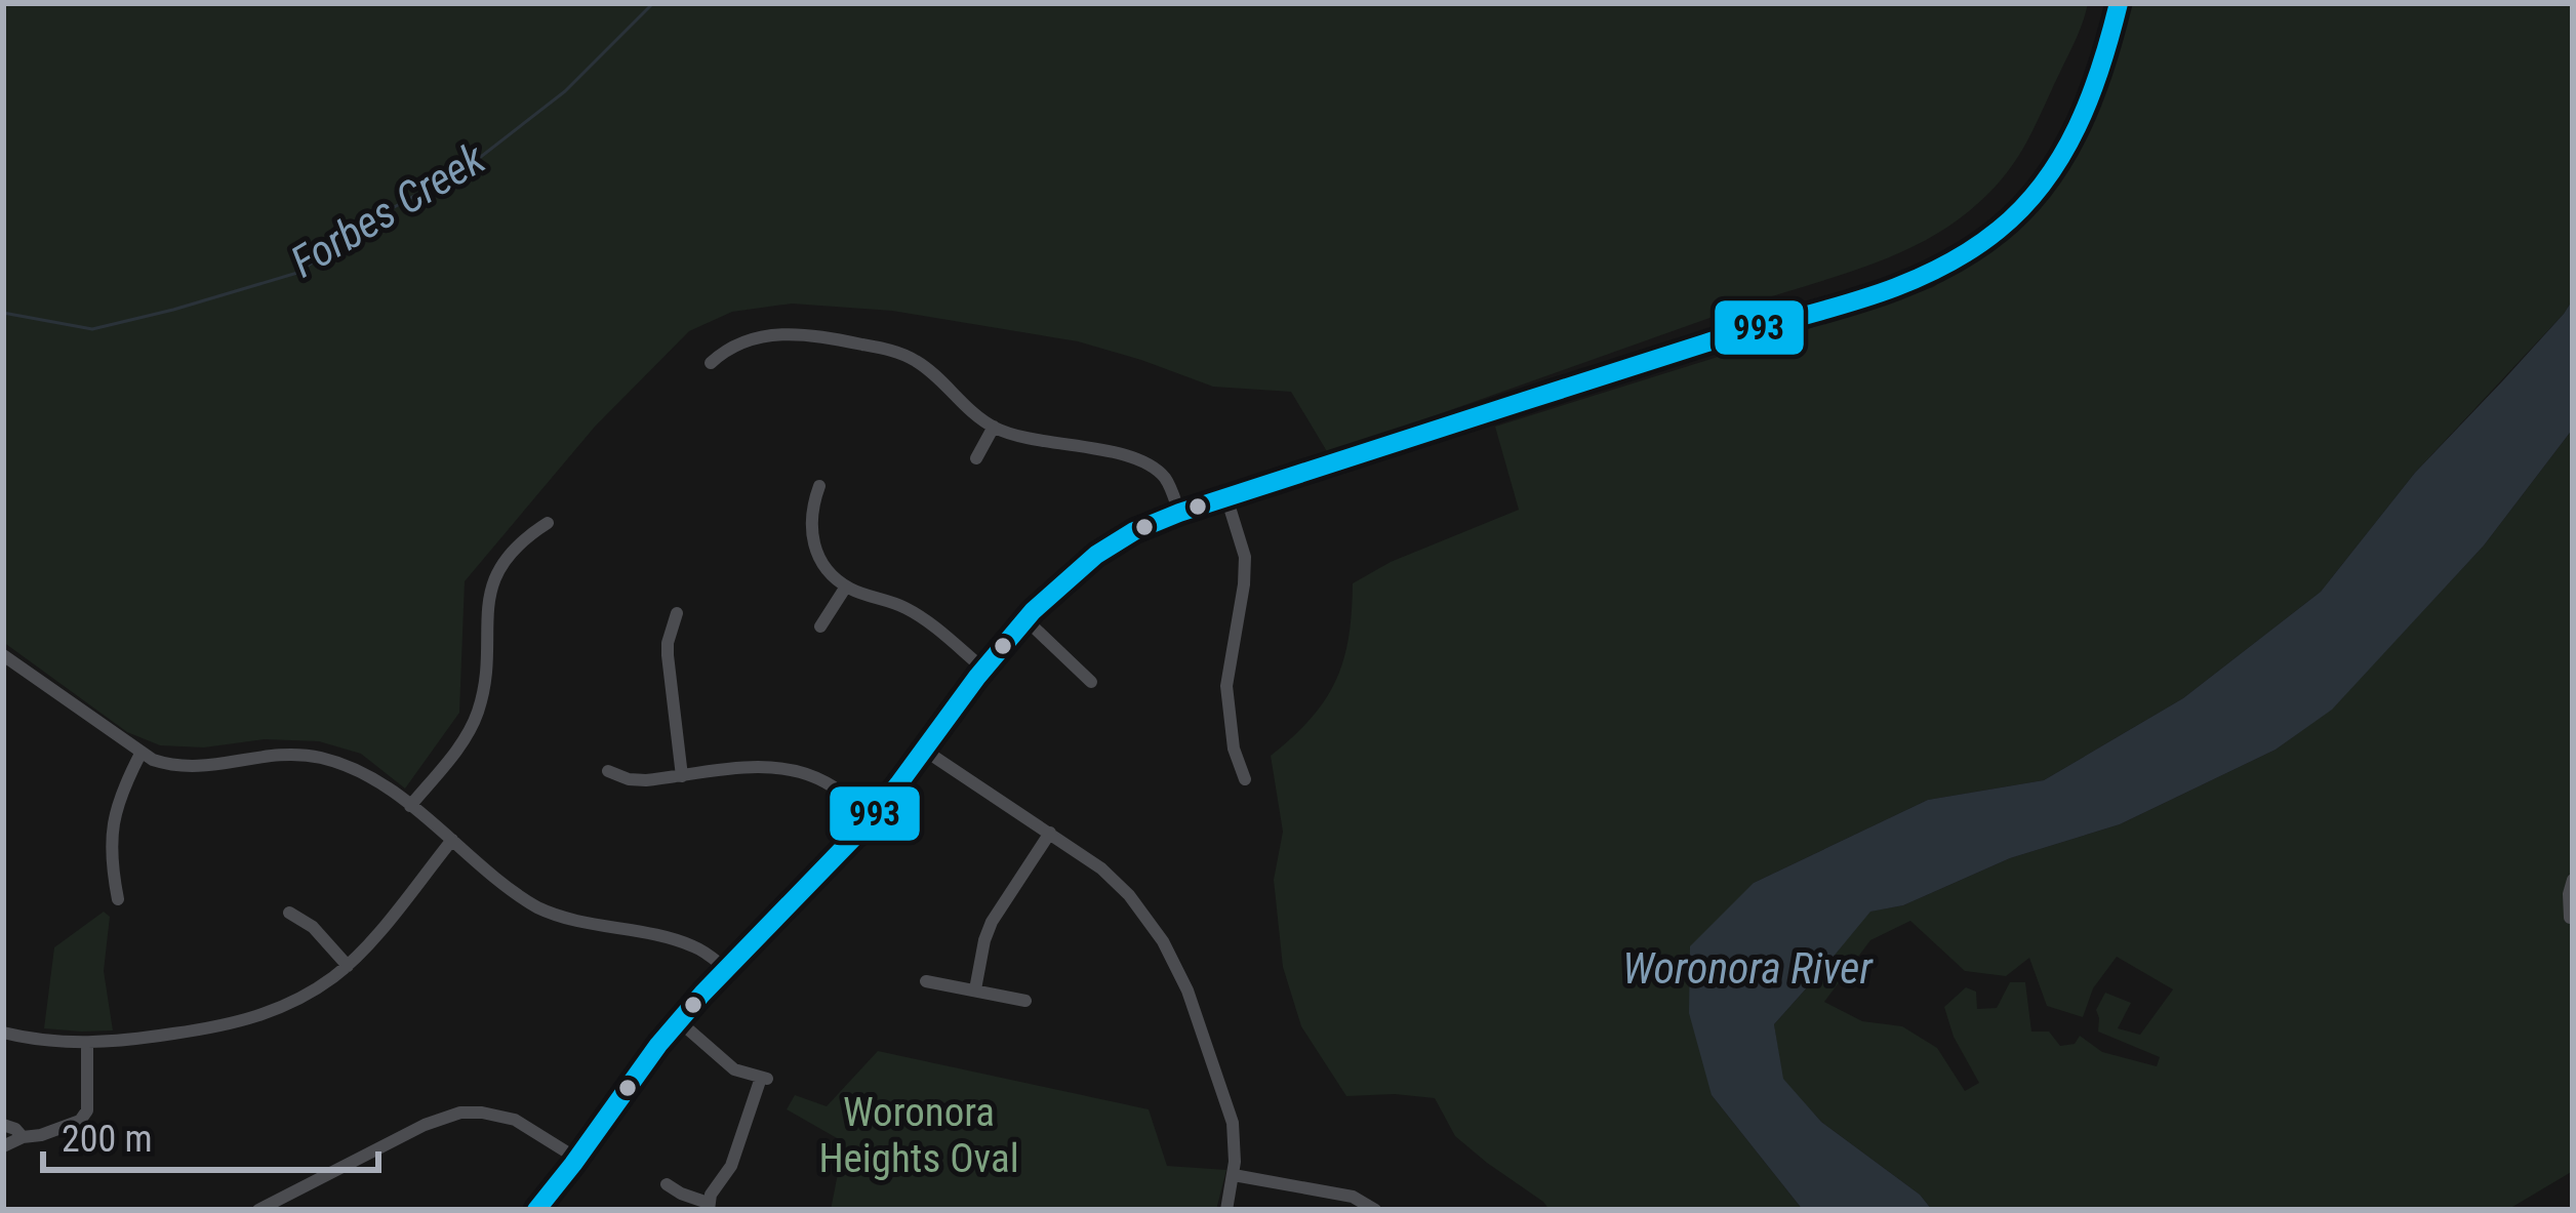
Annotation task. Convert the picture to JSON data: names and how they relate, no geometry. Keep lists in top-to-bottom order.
{
  "water": ["Forbes Creek", "Woronora River"],
  "parks": ["Woronora Heights Oval"],
  "lines": ["transit line 993"],
  "scale_bar": "200 m"
}
